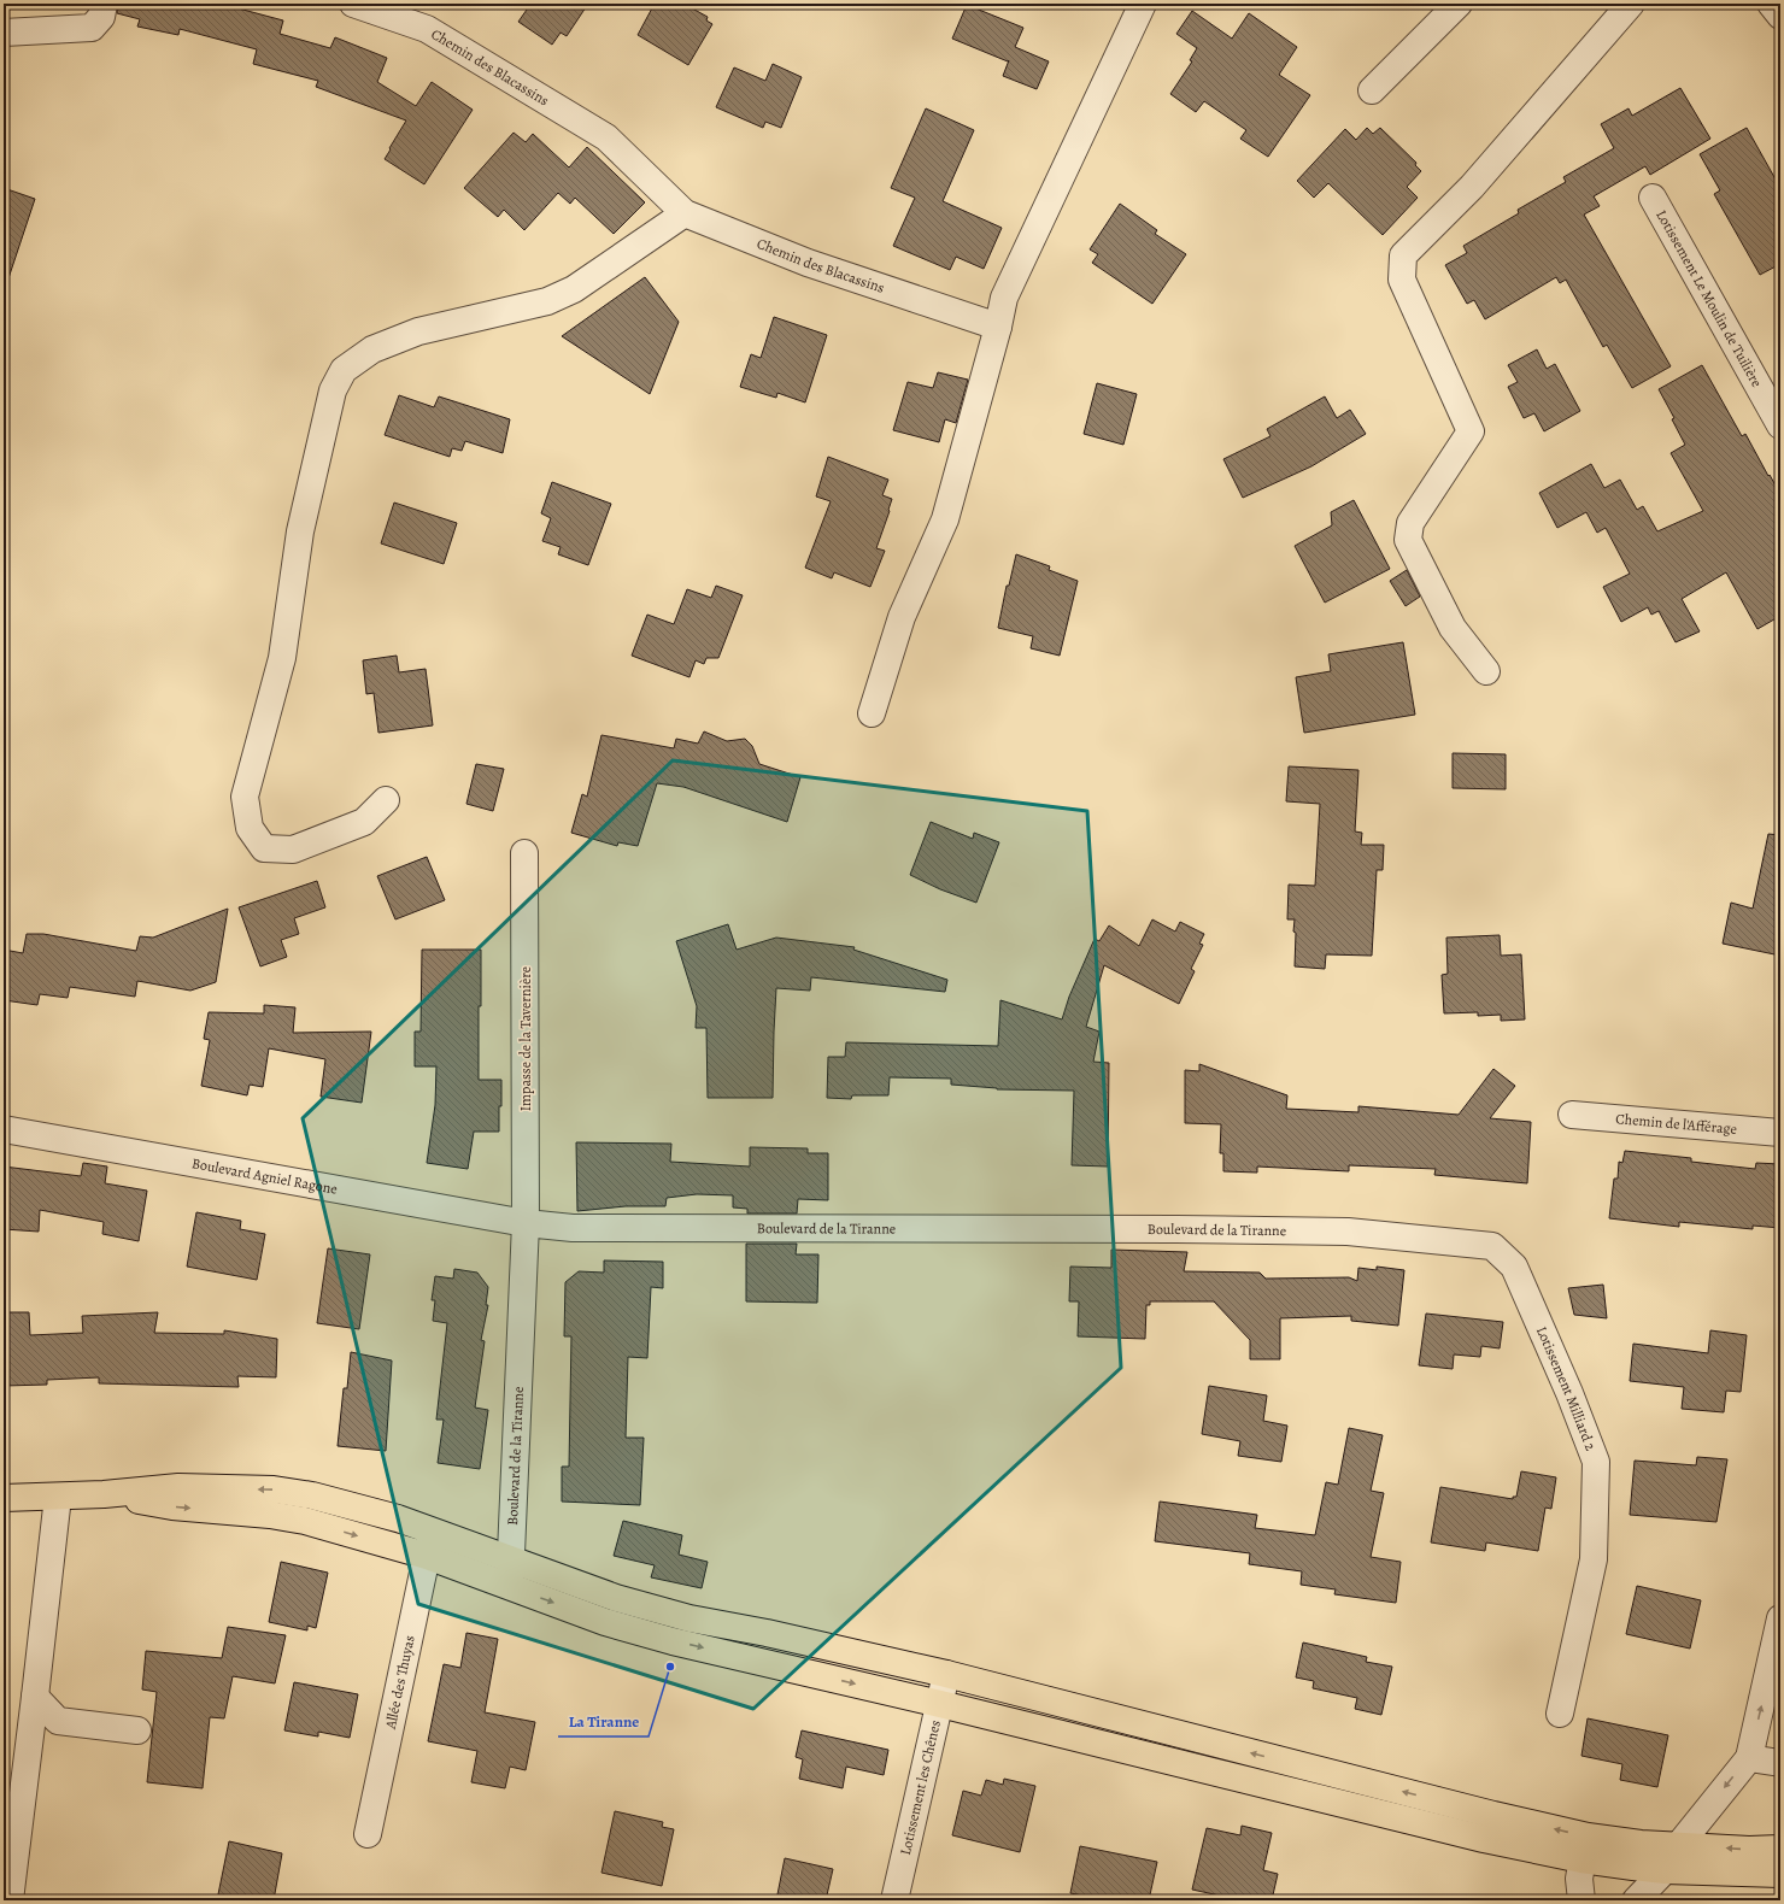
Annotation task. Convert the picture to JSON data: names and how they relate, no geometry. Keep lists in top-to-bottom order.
{
  "streets": {
    "street": [
      "Chemin des Blacassins",
      "Lotissement Le Moulin de Tuilière",
      "Impasse de la Tavernière",
      "Chemin de l'Afférage",
      "Boulevard Agniel Ragone",
      "Boulevard de la Tiranne",
      "Lotissement Milliard 2",
      "Allée des Thuyas",
      "Lotissement les Chênes"
    ]
  },
  "crossings": [
    ["Impasse de la Tavernière", "Boulevard Agniel Ragone"],
    ["Impasse de la Tavernière", "Boulevard de la Tiranne"],
    ["Boulevard Agniel Ragone", "Boulevard de la Tiranne"],
    ["Boulevard de la Tiranne", "Lotissement Milliard 2"]
  ],
  "places": ["La Tiranne"]
}
